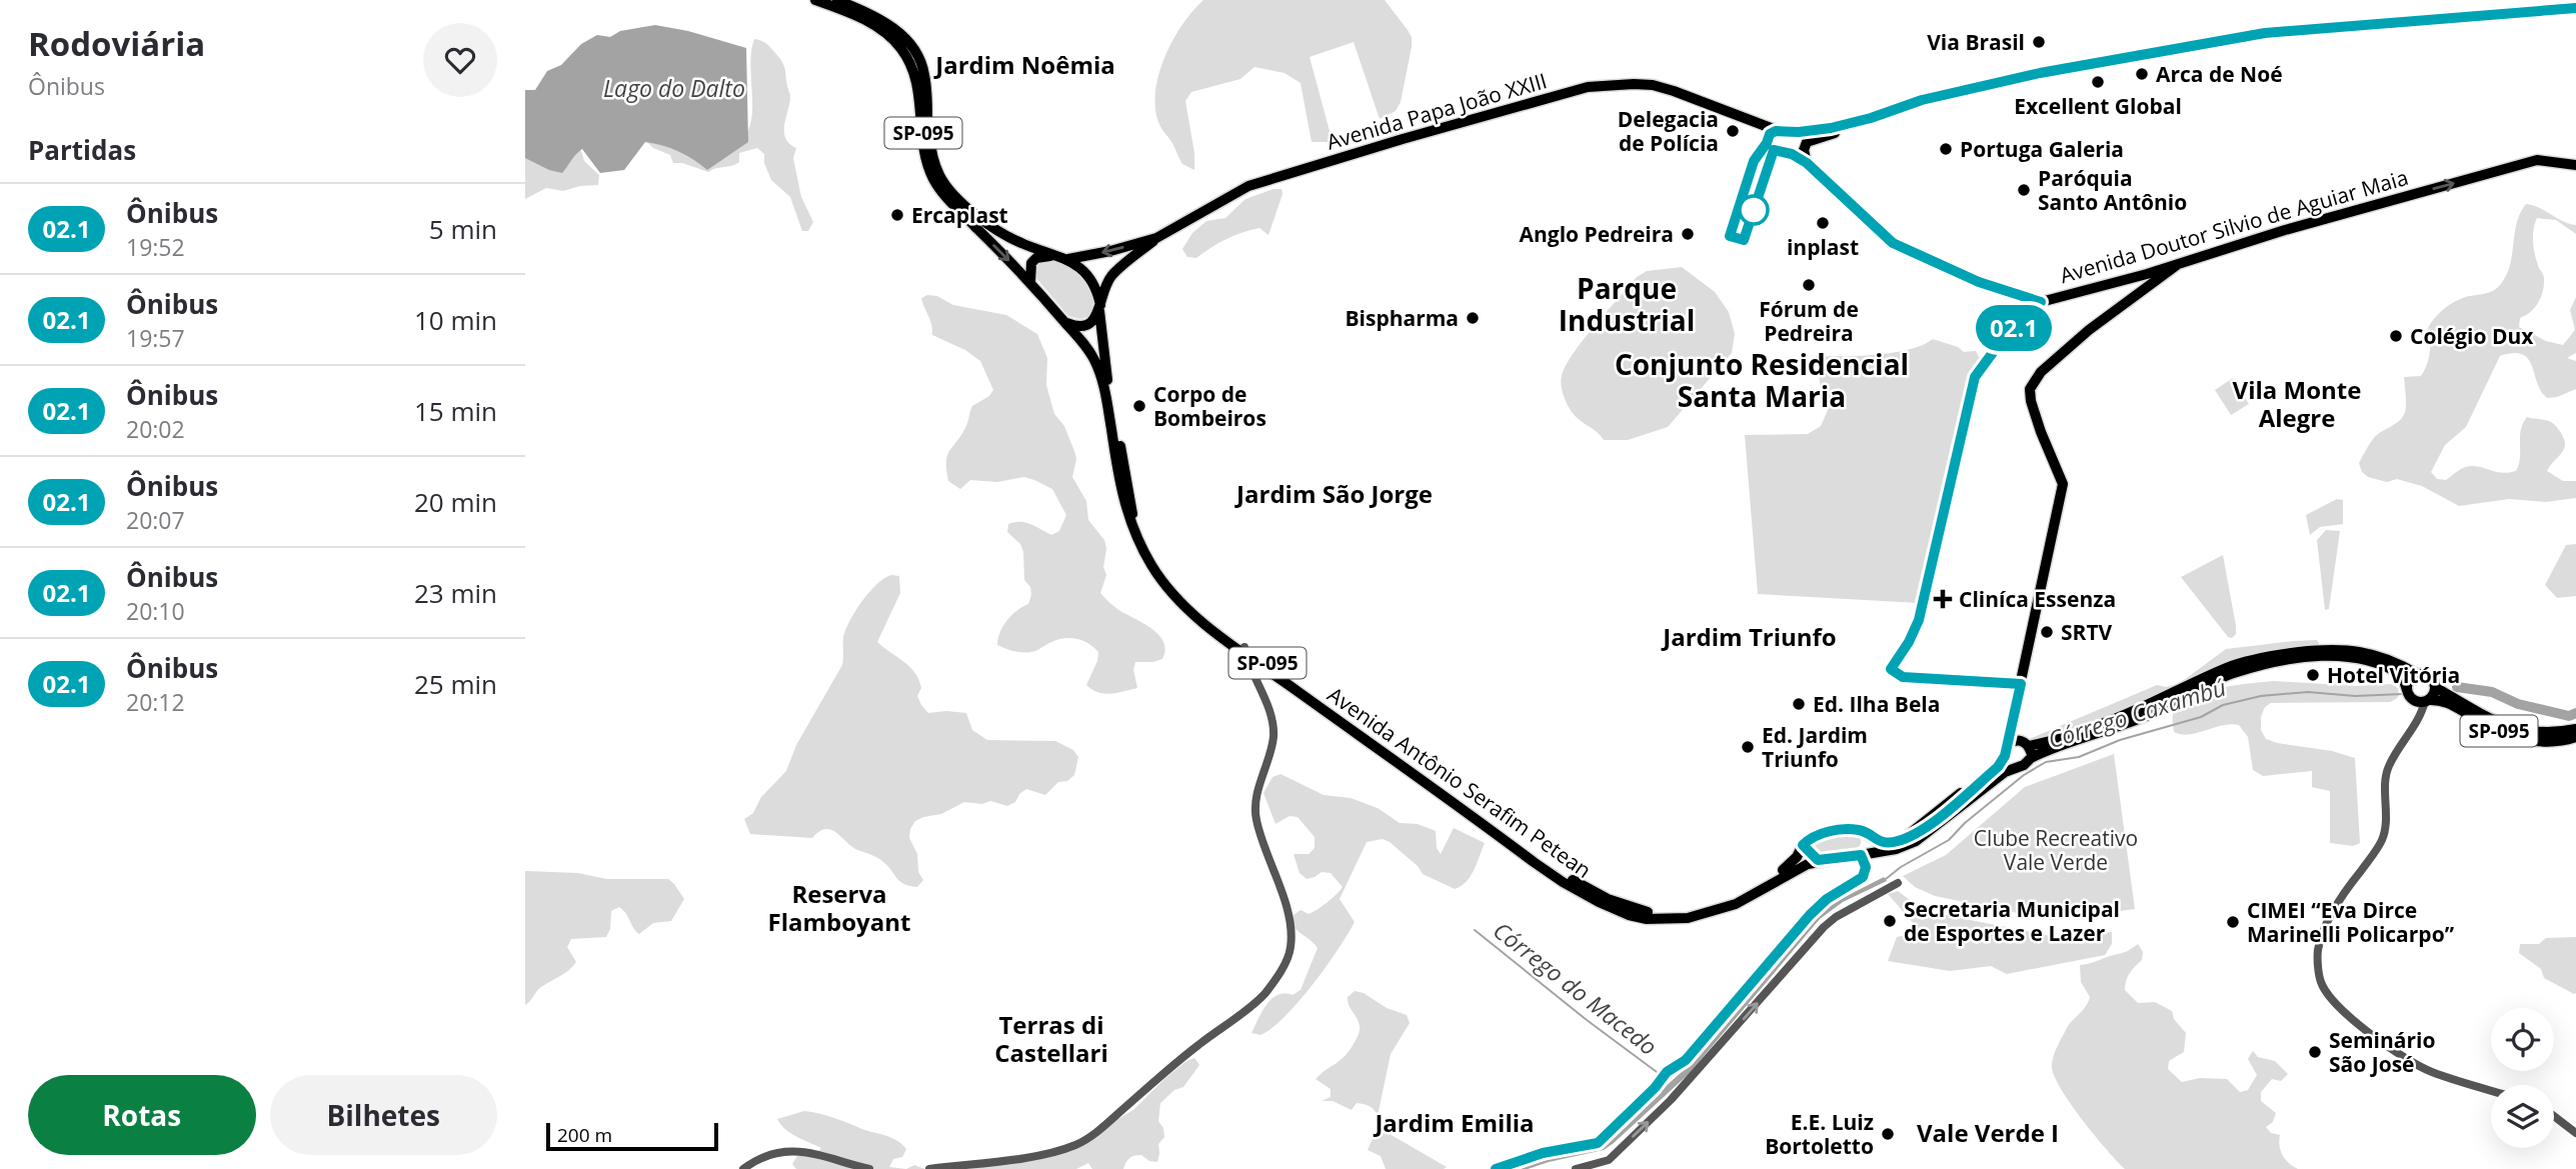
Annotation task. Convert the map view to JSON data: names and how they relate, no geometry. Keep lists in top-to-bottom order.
{
  "streets": {
    "main road": [
      "Avenida Papa João XXIII",
      "SP-095",
      "Avenida Doutor Silvio de Aguiar Maia",
      "Avenida Antônio Serafim Petean"
    ]
  },
  "crossings": [
    ["Avenida Papa João XXIII", "SP-095"],
    ["Avenida Papa João XXIII", "Avenida Doutor Silvio de Aguiar Maia"],
    ["Avenida Papa João XXIII", "Avenida Antônio Serafim Petean"],
    ["SP-095", "Avenida Antônio Serafim Petean"]
  ],
  "districts": [
    "Jardim Noêmia",
    "Parque Industrial",
    "Conjunto Residencial Santa Maria",
    "Vila Monte Alegre",
    "Jardim São Jorge",
    "Jardim Triunfo",
    "Reserva Flamboyant",
    "Terras di Castellari",
    "Jardim Emilia",
    "Vale Verde I"
  ],
  "water": ["Lago do Dalto", "Córrego Caxambú", "Córrego do Macedo"],
  "parks": ["Clube Recreativo Vale Verde"],
  "places": {
    "other": [
      "Via Brasil",
      "Arca de Noé",
      "Excellent Global",
      "Delegacia de Polícia",
      "Portuga Galeria",
      "Paróquia Santo Antônio",
      "Ercaplast",
      "inplast",
      "Anglo Pedreira",
      "Fórum de Pedreira",
      "Bispharma",
      "Colégio Dux",
      "Corpo de Bombeiros",
      "SRTV",
      "Hotel Vitória",
      "Ed. Ilha Bela",
      "Ed. Jardim Triunfo",
      "Secretaria Municipal de Esportes e Lazer",
      "CIMEI “Eva Dirce Marinelli Policarpo”",
      "Seminário São José",
      "E.E. Luiz Bortoletto"
    ],
    "health": ["Cliníca Essenza"]
  },
  "lines": ["bus line 02.1"],
  "scale_bar": "200 m",
  "page": {
    "heading": [
      ["Rodoviária", "Ônibus"],
      "Partidas"
    ],
    "on_map": "02.1",
    "list": [
      {
        "mark": "02.1",
        "name": "Ônibus",
        "note": "19:52",
        "value": "5 min"
      },
      {
        "mark": "02.1",
        "name": "Ônibus",
        "note": "19:57",
        "value": "10 min"
      },
      {
        "mark": "02.1",
        "name": "Ônibus",
        "note": "20:02",
        "value": "15 min"
      },
      {
        "mark": "02.1",
        "name": "Ônibus",
        "note": "20:07",
        "value": "20 min"
      },
      {
        "mark": "02.1",
        "name": "Ônibus",
        "note": "20:10",
        "value": "23 min"
      },
      {
        "mark": "02.1",
        "name": "Ônibus",
        "note": "20:12",
        "value": "25 min"
      }
    ],
    "buttons": ["Rotas", "Bilhetes"],
    "scale": "200 m"
  }
}
